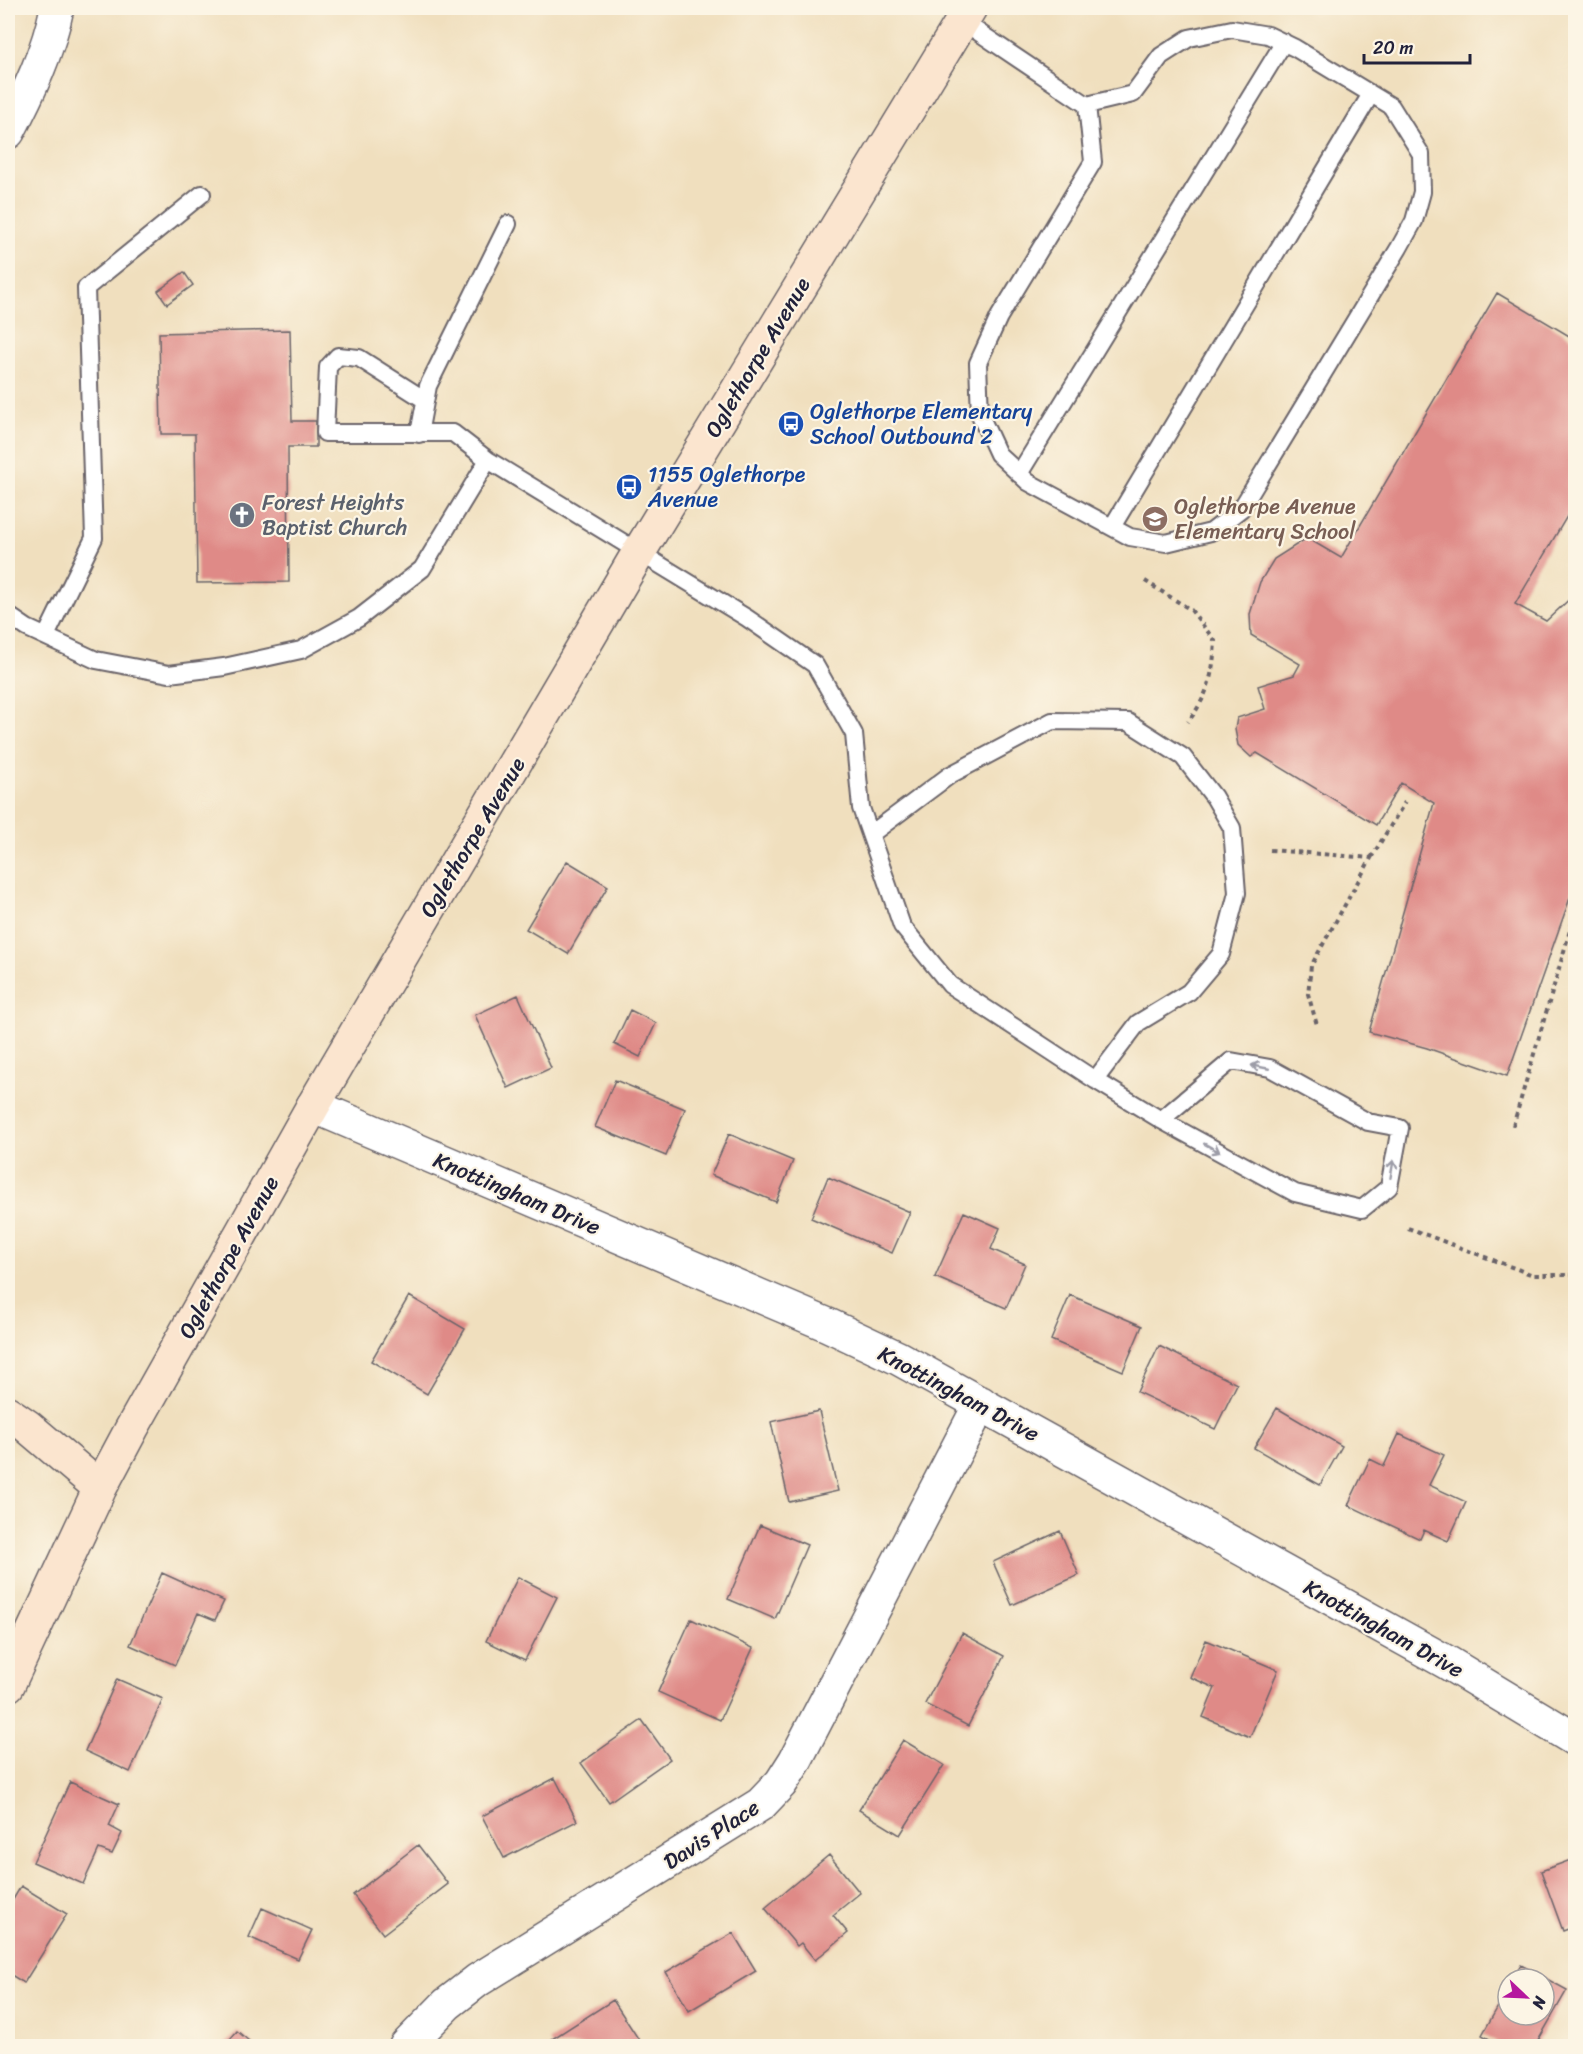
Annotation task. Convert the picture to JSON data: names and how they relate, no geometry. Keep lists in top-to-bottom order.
{
  "streets": {
    "main road": ["Oglethorpe Avenue"],
    "street": ["Knottingham Drive", "Davis Place"]
  },
  "crossings": [
    ["Oglethorpe Avenue", "Knottingham Drive"],
    ["Knottingham Drive", "Davis Place"]
  ],
  "places": {
    "bus stop": ["Oglethorpe Elementary School Outbound 2", "1155 Oglethorpe Avenue"],
    "church": ["Forest Heights Baptist Church"],
    "school or university": ["Oglethorpe Avenue Elementary School"]
  },
  "scale_bar": "20 m",
  "north": "bottom right"
}
